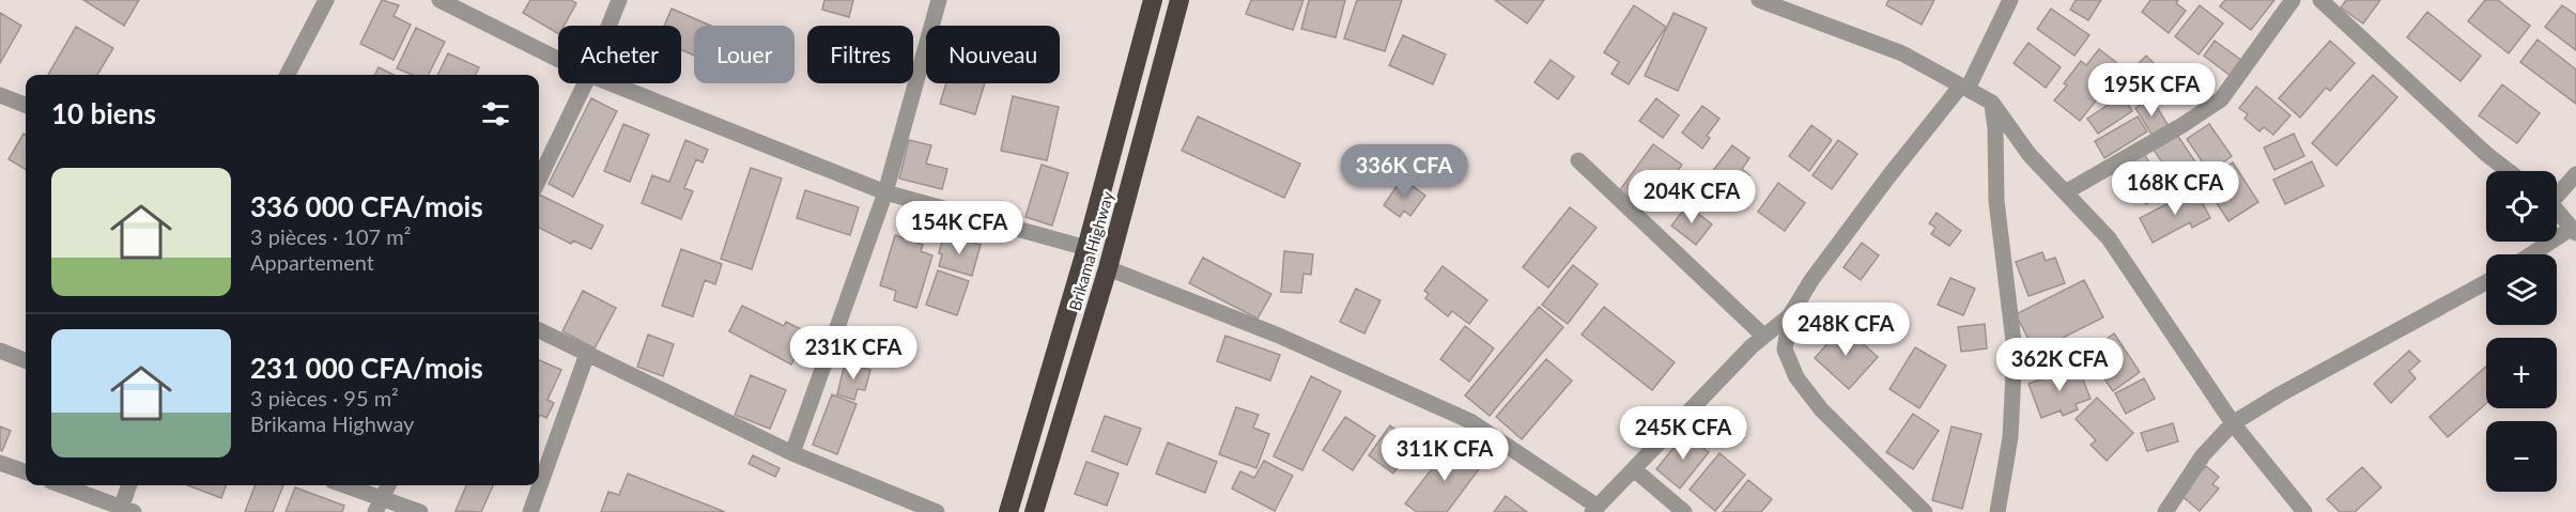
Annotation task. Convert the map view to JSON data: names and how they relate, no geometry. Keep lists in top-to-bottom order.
{
  "streets": {
    "highway": ["Brikama Highway"]
  },
  "page": {
    "chip": [
      "Acheter",
      "Louer",
      "Filtres",
      "Nouveau"
    ],
    "price": [
      "195K CFA",
      "336K CFA",
      "168K CFA",
      "204K CFA",
      "154K CFA",
      "248K CFA",
      "231K CFA",
      "362K CFA",
      "245K CFA",
      "311K CFA"
    ],
    "heading": "10 biens",
    "list": [
      {
        "name": "336 000 CFA/mois",
        "note": "3 pièces · 107 m² · Appartement"
      },
      {
        "name": "231 000 CFA/mois",
        "note": "3 pièces · 95 m² · Brikama Highway"
      }
    ],
    "map_buttons": ["+", "−"]
  }
}
